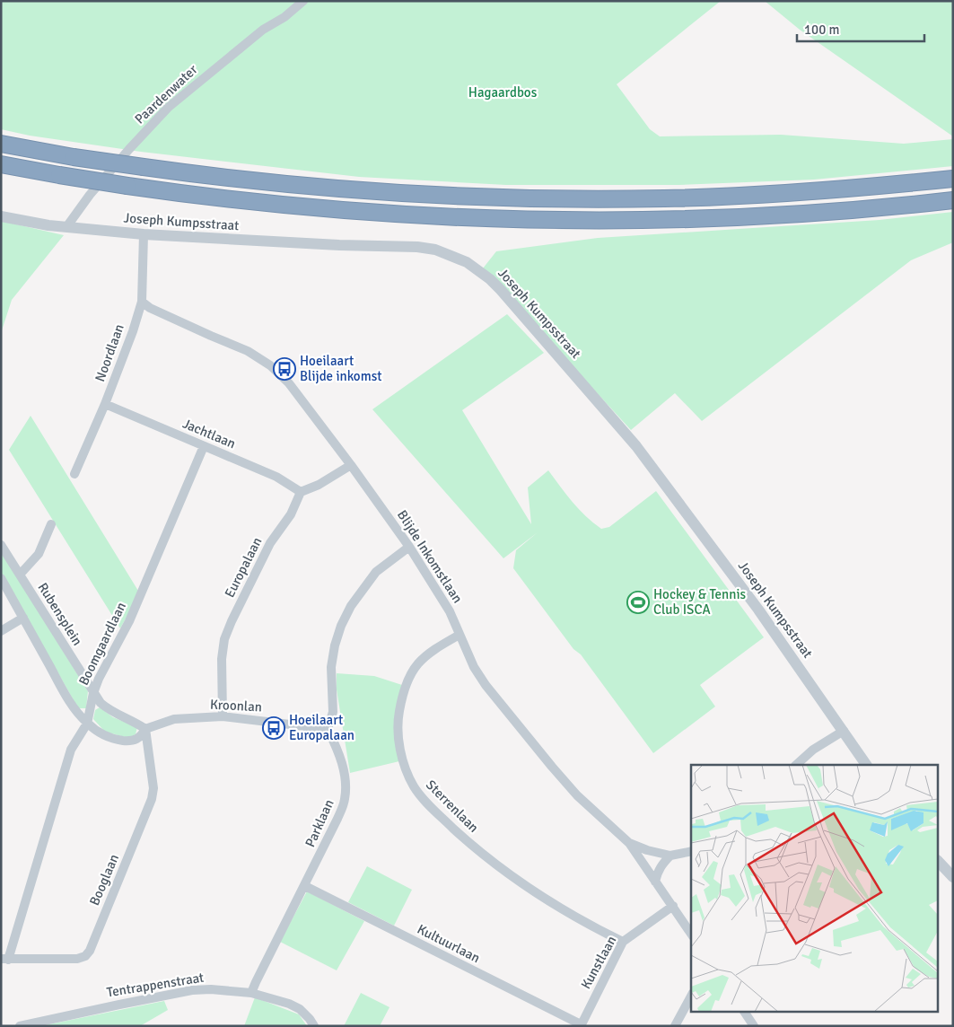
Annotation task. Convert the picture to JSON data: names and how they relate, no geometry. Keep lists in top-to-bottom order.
{
  "streets": {
    "street": [
      "Paardenwater",
      "Joseph Kumpsstraat",
      "Noordlaan",
      "Jachtlaan",
      "Blijde Inkomstlaan",
      "Europalaan",
      "Rubensplein",
      "Boomgaardlaan",
      "Kroonlan",
      "Sterrenlaan",
      "Parklaan",
      "Booglaan",
      "Kultuurlaan",
      "Kunstlaan",
      "Tentrappenstraat"
    ]
  },
  "crossings": [
    ["Paardenwater", "Joseph Kumpsstraat"],
    ["Joseph Kumpsstraat", "Noordlaan"],
    ["Noordlaan", "Jachtlaan"],
    ["Noordlaan", "Blijde Inkomstlaan"],
    ["Jachtlaan", "Europalaan"],
    ["Jachtlaan", "Boomgaardlaan"],
    ["Blijde Inkomstlaan", "Sterrenlaan"],
    ["Europalaan", "Kroonlan"],
    ["Rubensplein", "Boomgaardlaan"],
    ["Rubensplein", "Kroonlan"],
    ["Rubensplein", "Booglaan"],
    ["Boomgaardlaan", "Booglaan"],
    ["Kroonlan", "Parklaan"],
    ["Kroonlan", "Booglaan"],
    ["Sterrenlaan", "Kunstlaan"],
    ["Parklaan", "Kultuurlaan"],
    ["Parklaan", "Tentrappenstraat"],
    ["Kultuurlaan", "Kunstlaan"]
  ],
  "parks": ["Hagaardbos"],
  "places": {
    "bus stop": ["Hoeilaart Blijde inkomst", "Hoeilaart Europalaan"],
    "sports": ["Hockey & Tennis Club ISCA"]
  },
  "scale_bar": "100 m"
}
